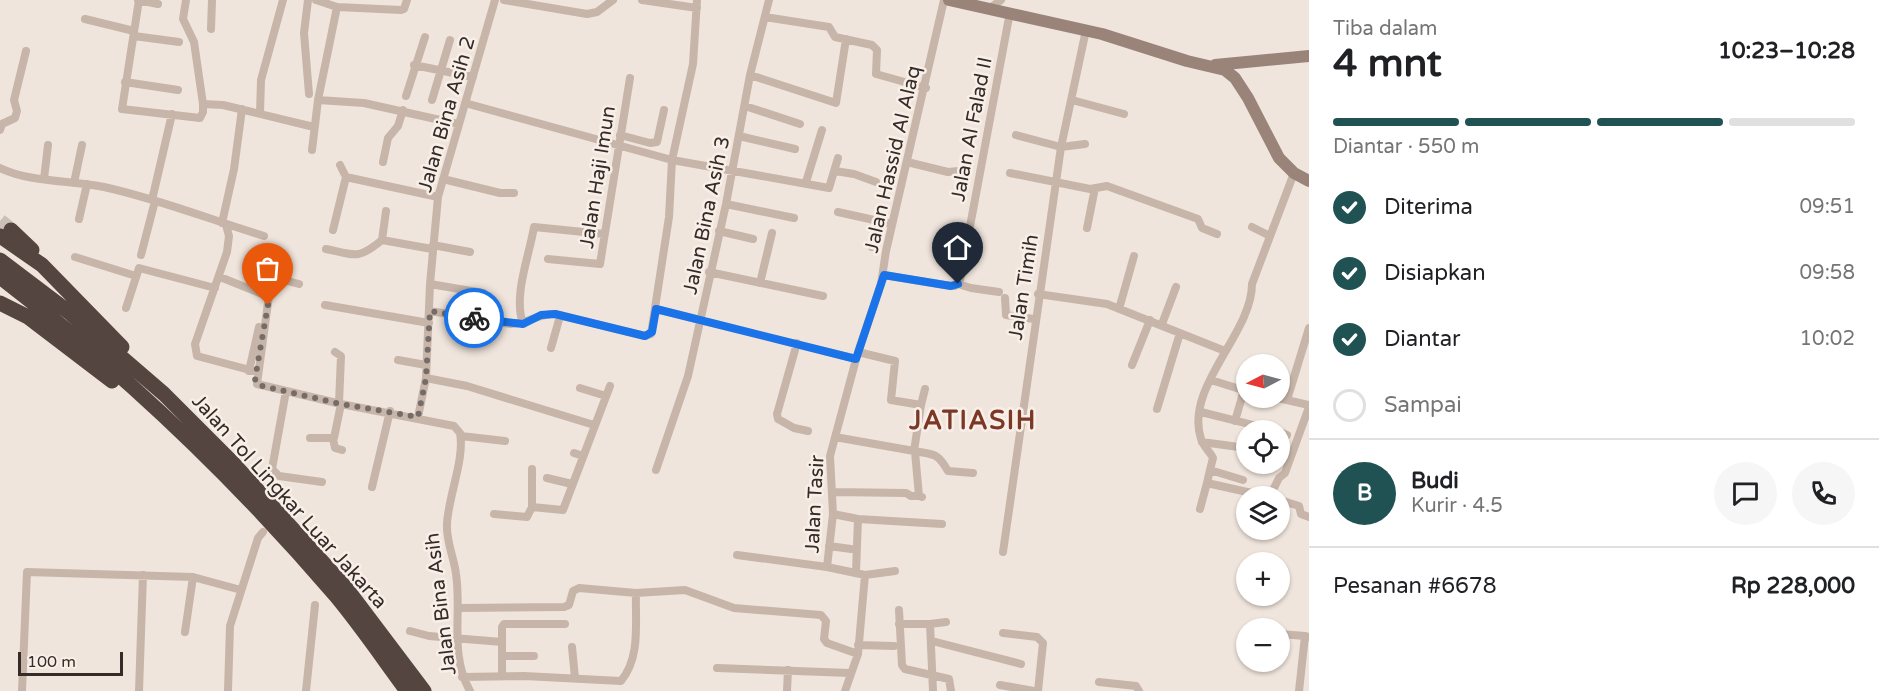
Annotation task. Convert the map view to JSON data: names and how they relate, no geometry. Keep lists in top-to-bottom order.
{
  "streets": {
    "highway": ["Jalan Tol Lingkar Luar Jakarta"],
    "street": [
      "Jalan Bina Asih 2",
      "Jalan Al Falad II",
      "Jalan Hassid Al Alaq",
      "Jalan Haji Imun",
      "Jalan Bina Asih 3",
      "Jalan Timih",
      "Jalan Tasir",
      "Jalan Bina Asih"
    ]
  },
  "crossings": [
    ["Jalan Hassid Al Alaq", "Jalan Tasir"]
  ],
  "districts": ["JATIASIH"],
  "scale_bar": "100 m",
  "north": "left",
  "page": {
    "heading": ["4 mnt", "Tiba dalam", "10:23–10:28"],
    "panel": [
      "Budi",
      "Kurir · 4.5",
      "Pesanan #6678",
      "Rp 228,000"
    ],
    "bar": "Diantar · 550 m",
    "list": [
      ["Diterima", "09:51"],
      ["Disiapkan", "09:58"],
      ["Diantar", "10:02"],
      "Sampai"
    ],
    "map_buttons": ["+", "−"],
    "round": "B",
    "scale": "100 m"
  }
}
